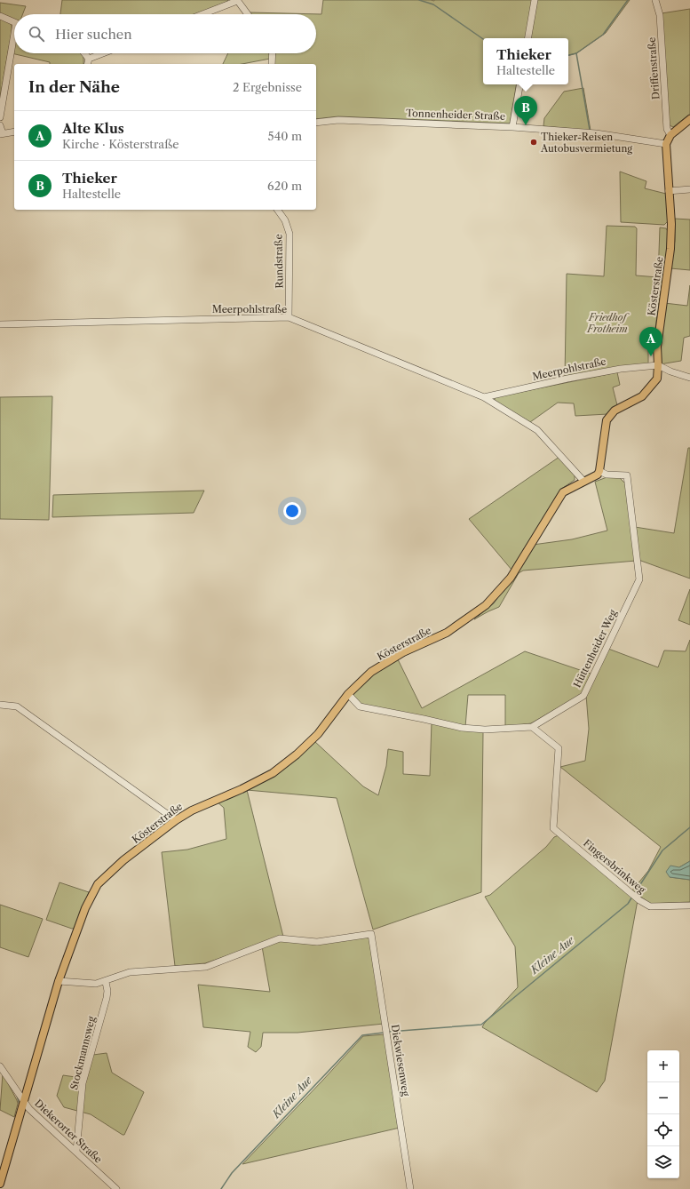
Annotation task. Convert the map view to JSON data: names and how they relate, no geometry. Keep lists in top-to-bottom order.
{
  "streets": {
    "main road": ["Kösterstraße"],
    "street": [
      "Driffenstraße",
      "Tonnenheider Straße",
      "Rundstraße",
      "Meerpohlstraße",
      "Hüttenheider Weg",
      "Fingersbrinkweg",
      "Stockmannsweg",
      "Diekwiesenweg",
      "Diekerorter Straße"
    ]
  },
  "crossings": [
    ["Tonnenheider Straße", "Kösterstraße"],
    ["Rundstraße", "Meerpohlstraße"],
    ["Kösterstraße", "Meerpohlstraße"],
    ["Kösterstraße", "Hüttenheider Weg"],
    ["Kösterstraße", "Diekerorter Straße"],
    ["Hüttenheider Weg", "Fingersbrinkweg"],
    ["Stockmannsweg", "Diekwiesenweg"],
    ["Stockmannsweg", "Diekerorter Straße"]
  ],
  "water": ["Kleine Aue"],
  "parks": ["Friedhof Frotheim"],
  "places": ["Thieker-Reisen Autobusvermietung"],
  "page": {
    "search": "Hier suchen",
    "popup": ["Thieker", "Haltestelle"],
    "heading": ["In der Nähe", "2 Ergebnisse"],
    "pins": ["B", "A"],
    "list": [
      {
        "mark": "A",
        "name": "Alte Klus",
        "note": "Kirche · Kösterstraße",
        "value": "540 m"
      },
      {
        "mark": "B",
        "name": "Thieker",
        "note": "Haltestelle",
        "value": "620 m"
      }
    ],
    "map_buttons": ["+", "−"]
  }
}
